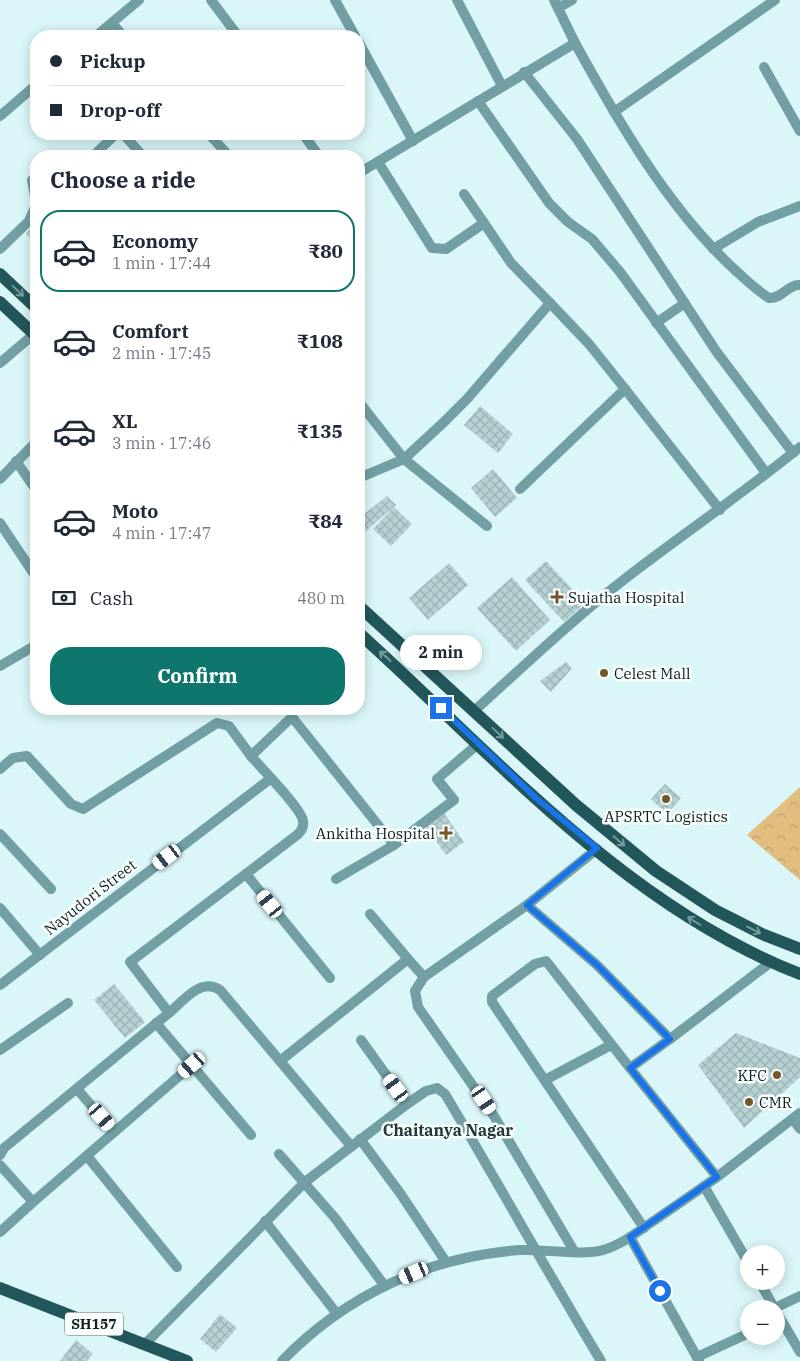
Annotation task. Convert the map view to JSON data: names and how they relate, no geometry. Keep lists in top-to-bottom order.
{
  "streets": {
    "main road": ["SH157"],
    "street": ["Nayudori Street"]
  },
  "districts": ["Chaitanya Nagar"],
  "places": {
    "health": ["Sujatha Hospital", "Ankitha Hospital"],
    "other": [
      "Celest Mall",
      "APSRTC Logistics",
      "KFC",
      "CMR"
    ]
  },
  "page": {
    "banner": ["Pickup", "Drop-off"],
    "heading": "Choose a ride",
    "list": [
      {
        "name": "Economy",
        "note": "1 min · 17:44",
        "value": "₹80"
      },
      {
        "name": "Comfort",
        "note": "2 min · 17:45",
        "value": "₹108"
      },
      {
        "name": "XL",
        "note": "3 min · 17:46",
        "value": "₹135"
      },
      {
        "name": "Moto",
        "note": "4 min · 17:47",
        "value": "₹84"
      }
    ],
    "pay": ["Cash", "480 m"],
    "bubble": "2 min",
    "buttons": "Confirm",
    "map_buttons": ["+", "−"]
  }
}
